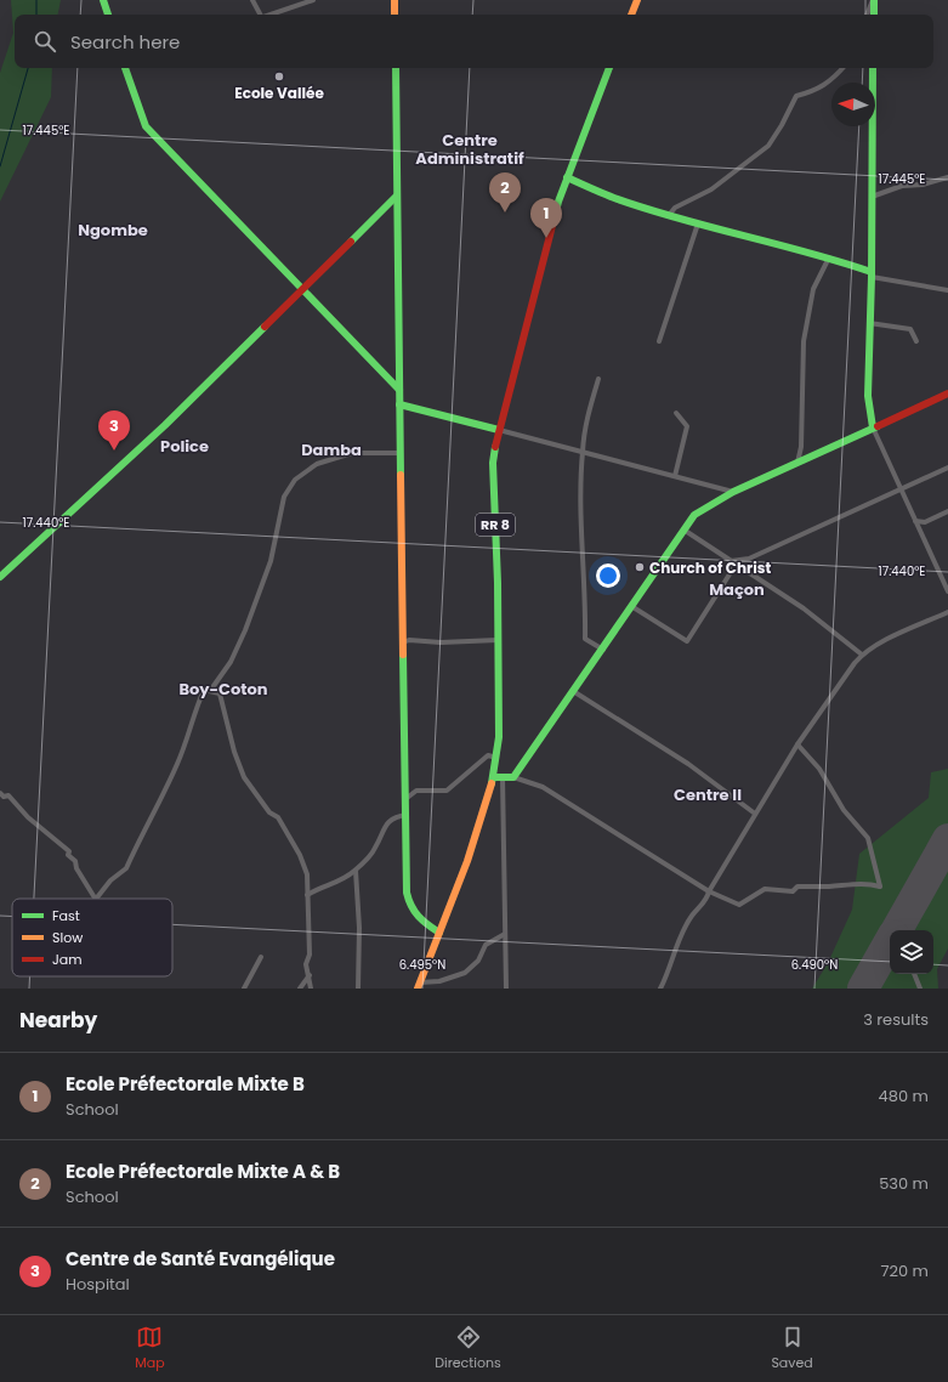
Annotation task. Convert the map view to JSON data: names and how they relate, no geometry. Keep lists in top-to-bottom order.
{
  "streets": {
    "street": ["RR 8"]
  },
  "districts": [
    "Centre Administratif",
    "Ngombe",
    "Police",
    "Damba",
    "Maçon",
    "Boy-Coton",
    "Centre II"
  ],
  "places": ["Ecole Vallée", "Church of Christ"],
  "legend": ["Fast", "Slow", "Jam"],
  "north": "left",
  "page": {
    "search": "Search here",
    "pins": ["2", "1", "3"],
    "heading": ["Nearby", "3 results"],
    "list": [
      {
        "mark": "1",
        "name": "Ecole Préfectorale Mixte B",
        "note": "School",
        "value": "480 m"
      },
      {
        "mark": "2",
        "name": "Ecole Préfectorale Mixte A & B",
        "note": "School",
        "value": "530 m"
      },
      {
        "mark": "3",
        "name": "Centre de Santé Evangélique",
        "note": "Hospital",
        "value": "720 m"
      }
    ],
    "nav": ["Map", "Directions", "Saved"]
  },
  "coordinates": [
    "17.445°E",
    "17.440°E",
    "6.495°N",
    "6.490°N"
  ]
}
